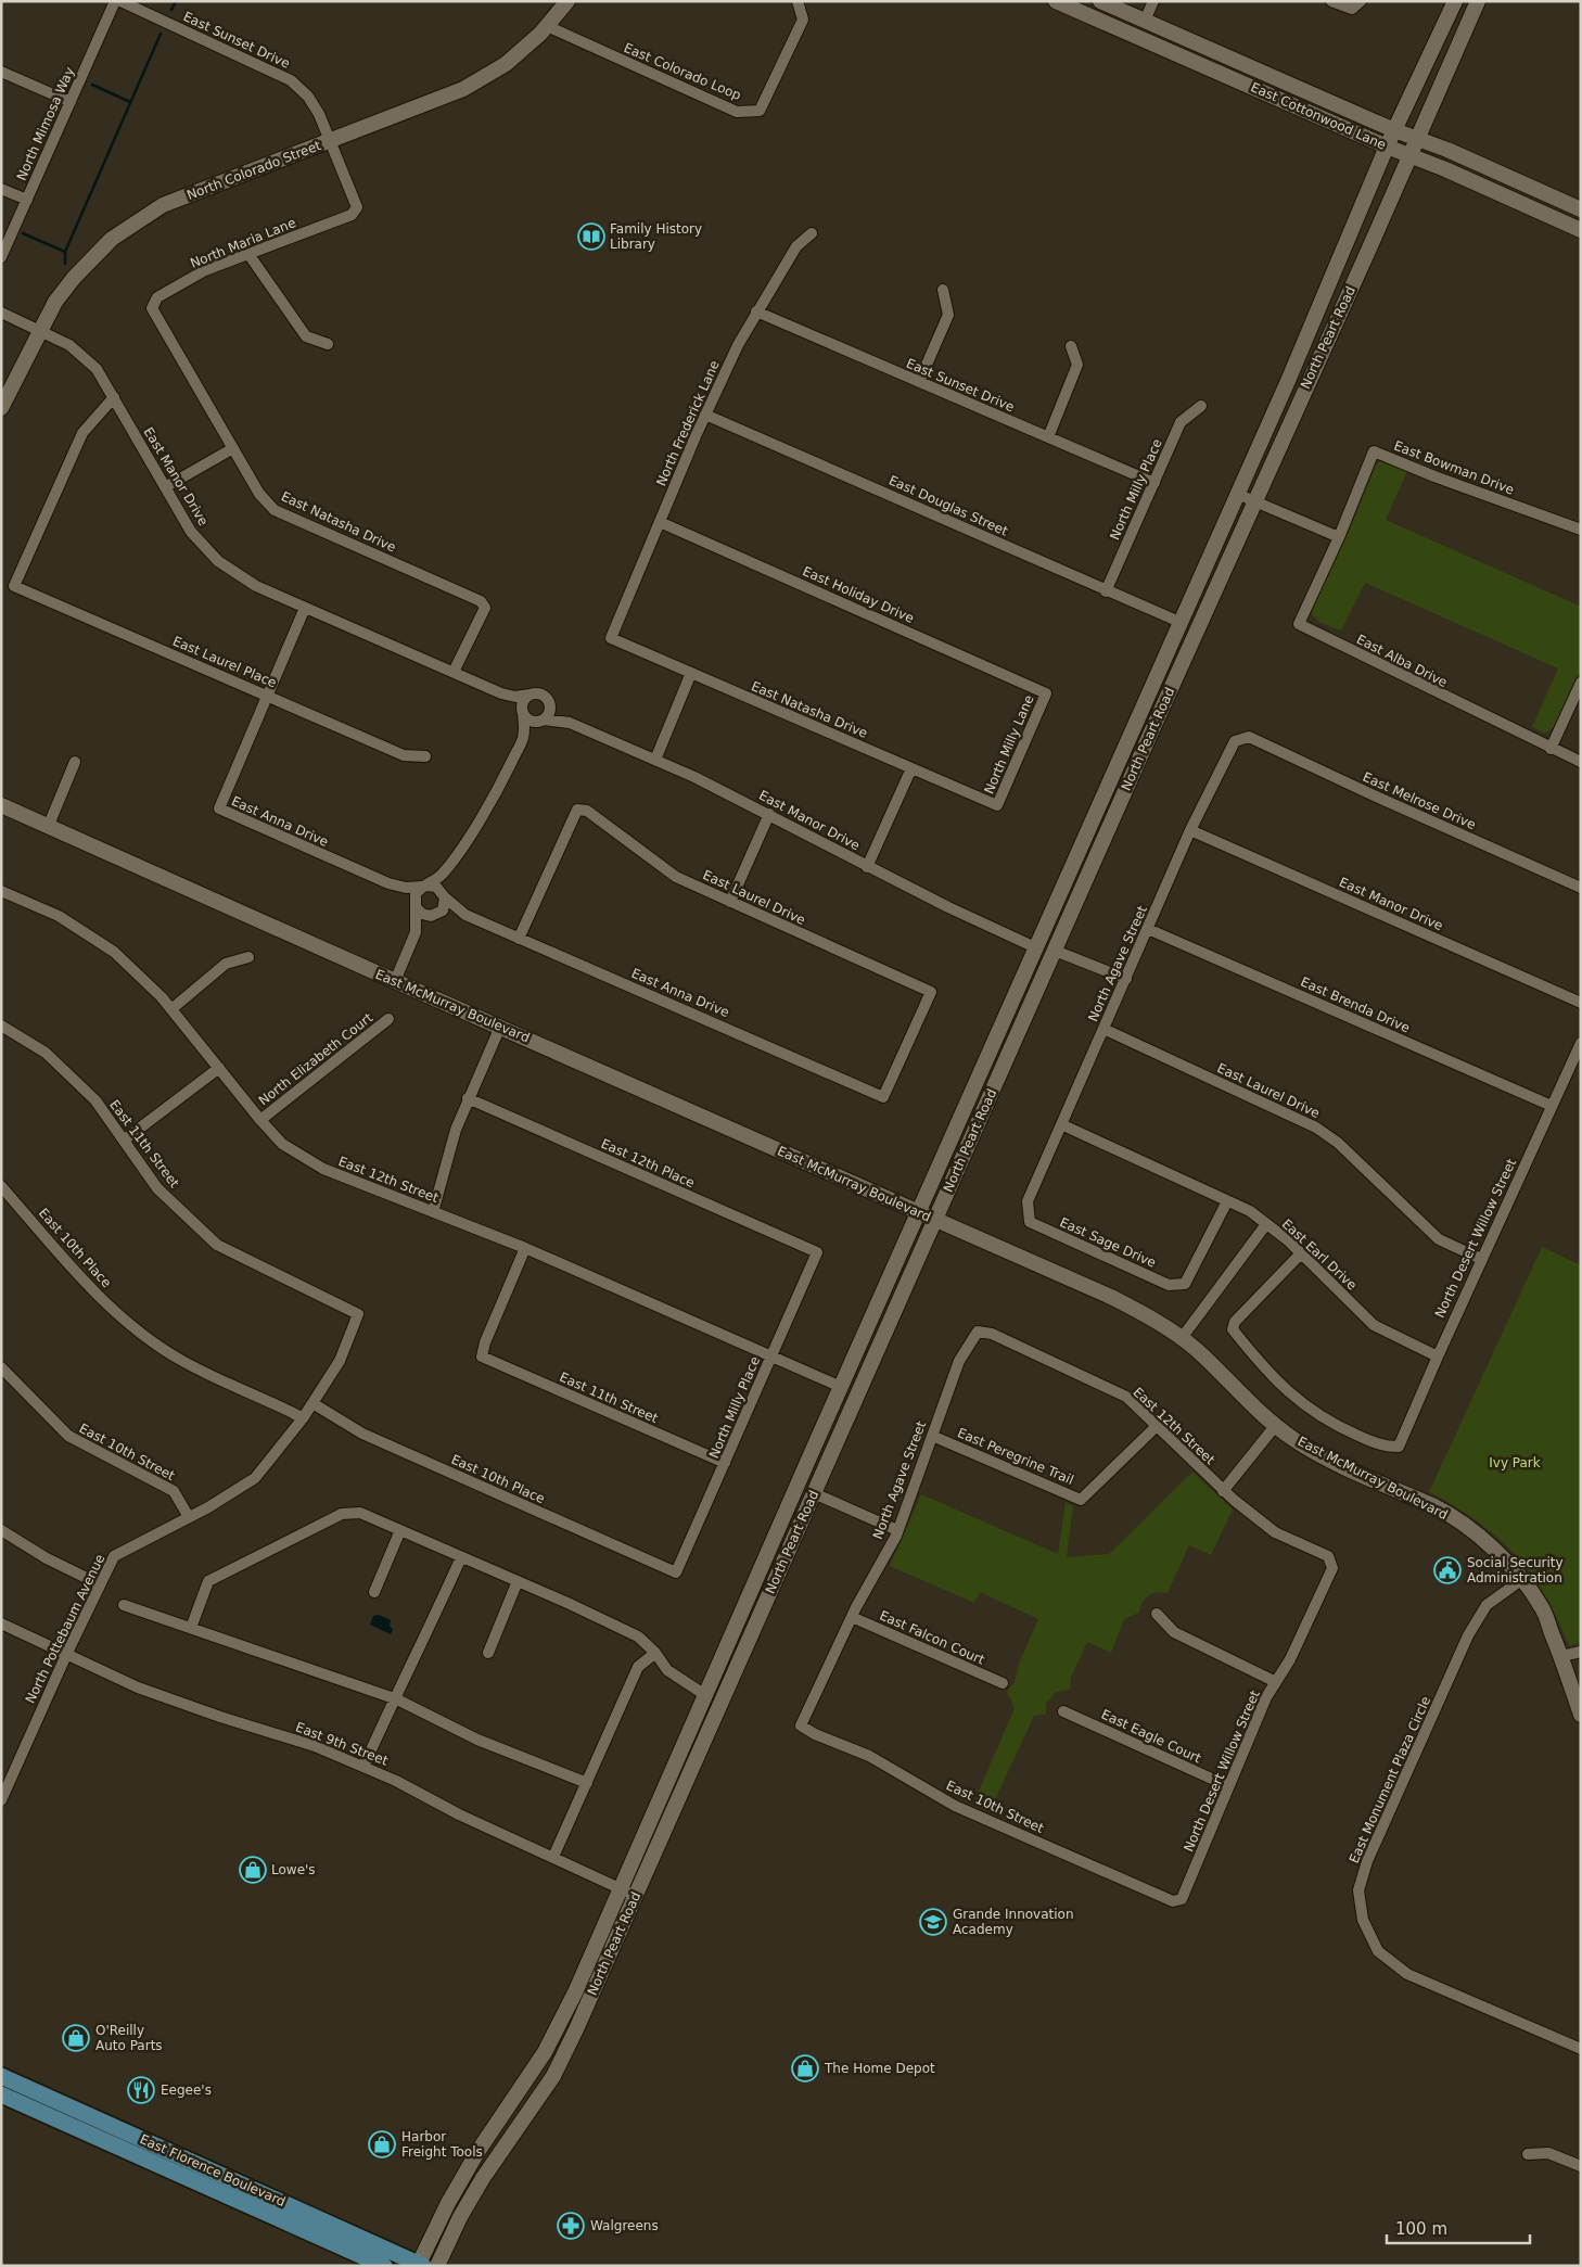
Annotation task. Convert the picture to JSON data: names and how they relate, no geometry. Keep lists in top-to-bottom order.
{
  "streets": {
    "main road": ["East Florence Boulevard"],
    "street": [
      "East Sunset Drive",
      "East Colorado Loop",
      "East Cottonwood Lane",
      "North Mimosa Way",
      "North Colorado Street",
      "North Maria Lane",
      "North Peart Road",
      "North Frederick Lane",
      "East Bowman Drive",
      "East Manor Drive",
      "North Milly Place",
      "East Douglas Street",
      "East Natasha Drive",
      "East Holiday Drive",
      "East Alba Drive",
      "East Laurel Place",
      "North Milly Lane",
      "East Melrose Drive",
      "East Anna Drive",
      "East Laurel Drive",
      "North Agave Street",
      "East Brenda Drive",
      "East McMurray Boulevard",
      "North Elizabeth Court",
      "East 11th Street",
      "East 12th Place",
      "East 12th Street",
      "North Desert Willow Street",
      "East Sage Drive",
      "East 10th Place",
      "East Earl Drive",
      "East 10th Street",
      "East Peregrine Trail",
      "North Pottebaum Avenue",
      "East Falcon Court",
      "East Eagle Court",
      "East 9th Street",
      "East Monument Plaza Circle"
    ]
  },
  "crossings": [
    ["East Sunset Drive", "North Colorado Street"],
    ["East Sunset Drive", "North Maria Lane"],
    ["East Sunset Drive", "North Frederick Lane"],
    ["East Sunset Drive", "North Milly Place"],
    ["East Colorado Loop", "North Colorado Street"],
    ["East Cottonwood Lane", "North Peart Road"],
    ["North Colorado Street", "East Manor Drive"],
    ["North Maria Lane", "East Natasha Drive"],
    ["North Peart Road", "East Manor Drive"],
    ["North Peart Road", "East Douglas Street"],
    ["North Peart Road", "East McMurray Boulevard"],
    ["North Peart Road", "East 12th Street"],
    ["North Peart Road", "East 9th Street"],
    ["North Peart Road", "East Florence Boulevard"],
    ["North Frederick Lane", "East Douglas Street"],
    ["North Frederick Lane", "East Natasha Drive"],
    ["North Frederick Lane", "East Holiday Drive"],
    ["East Bowman Drive", "East Alba Drive"],
    ["East Manor Drive", "East Natasha Drive"],
    ["East Manor Drive", "East Laurel Place"],
    ["East Manor Drive", "North Agave Street"],
    ["North Milly Place", "East Douglas Street"],
    ["North Milly Place", "East 11th Street"],
    ["North Milly Place", "East 12th Place"],
    ["North Milly Place", "East 12th Street"],
    ["North Milly Place", "East 10th Place"],
    ["East Natasha Drive", "North Milly Lane"],
    ["East Holiday Drive", "North Milly Lane"],
    ["East Laurel Place", "East Anna Drive"],
    ["East Melrose Drive", "North Agave Street"],
    ["East Anna Drive", "East Laurel Drive"],
    ["East Laurel Drive", "North Agave Street"],
    ["East Laurel Drive", "North Desert Willow Street"],
    ["North Agave Street", "East Brenda Drive"],
    ["North Agave Street", "East 12th Street"],
    ["North Agave Street", "East Sage Drive"],
    ["North Agave Street", "East Earl Drive"],
    ["North Agave Street", "East 10th Street"],
    ["North Agave Street", "East Peregrine Trail"],
    ["North Agave Street", "East Falcon Court"],
    ["East Brenda Drive", "North Desert Willow Street"],
    ["East McMurray Boulevard", "East Monument Plaza Circle"],
    ["North Elizabeth Court", "East 12th Street"],
    ["East 11th Street", "East 12th Street"],
    ["East 11th Street", "North Pottebaum Avenue"],
    ["East 12th Street", "North Desert Willow Street"],
    ["East 12th Street", "East Peregrine Trail"],
    ["North Desert Willow Street", "East Earl Drive"],
    ["North Desert Willow Street", "East 10th Street"],
    ["North Desert Willow Street", "East Eagle Court"],
    ["East Sage Drive", "East Earl Drive"],
    ["East 10th Place", "North Pottebaum Avenue"],
    ["East 10th Street", "North Pottebaum Avenue"],
    ["North Pottebaum Avenue", "East 9th Street"]
  ],
  "parks": ["Ivy Park"],
  "places": {
    "library": ["Family History Library"],
    "public building": ["Social Security Administration"],
    "shop": [
      "Lowe's",
      "O'Reilly Auto Parts",
      "The Home Depot",
      "Harbor Freight Tools"
    ],
    "school or university": ["Grande Innovation Academy"],
    "restaurant": ["Eegee's"],
    "pharmacy": ["Walgreens"]
  },
  "scale_bar": "100 m"
}
